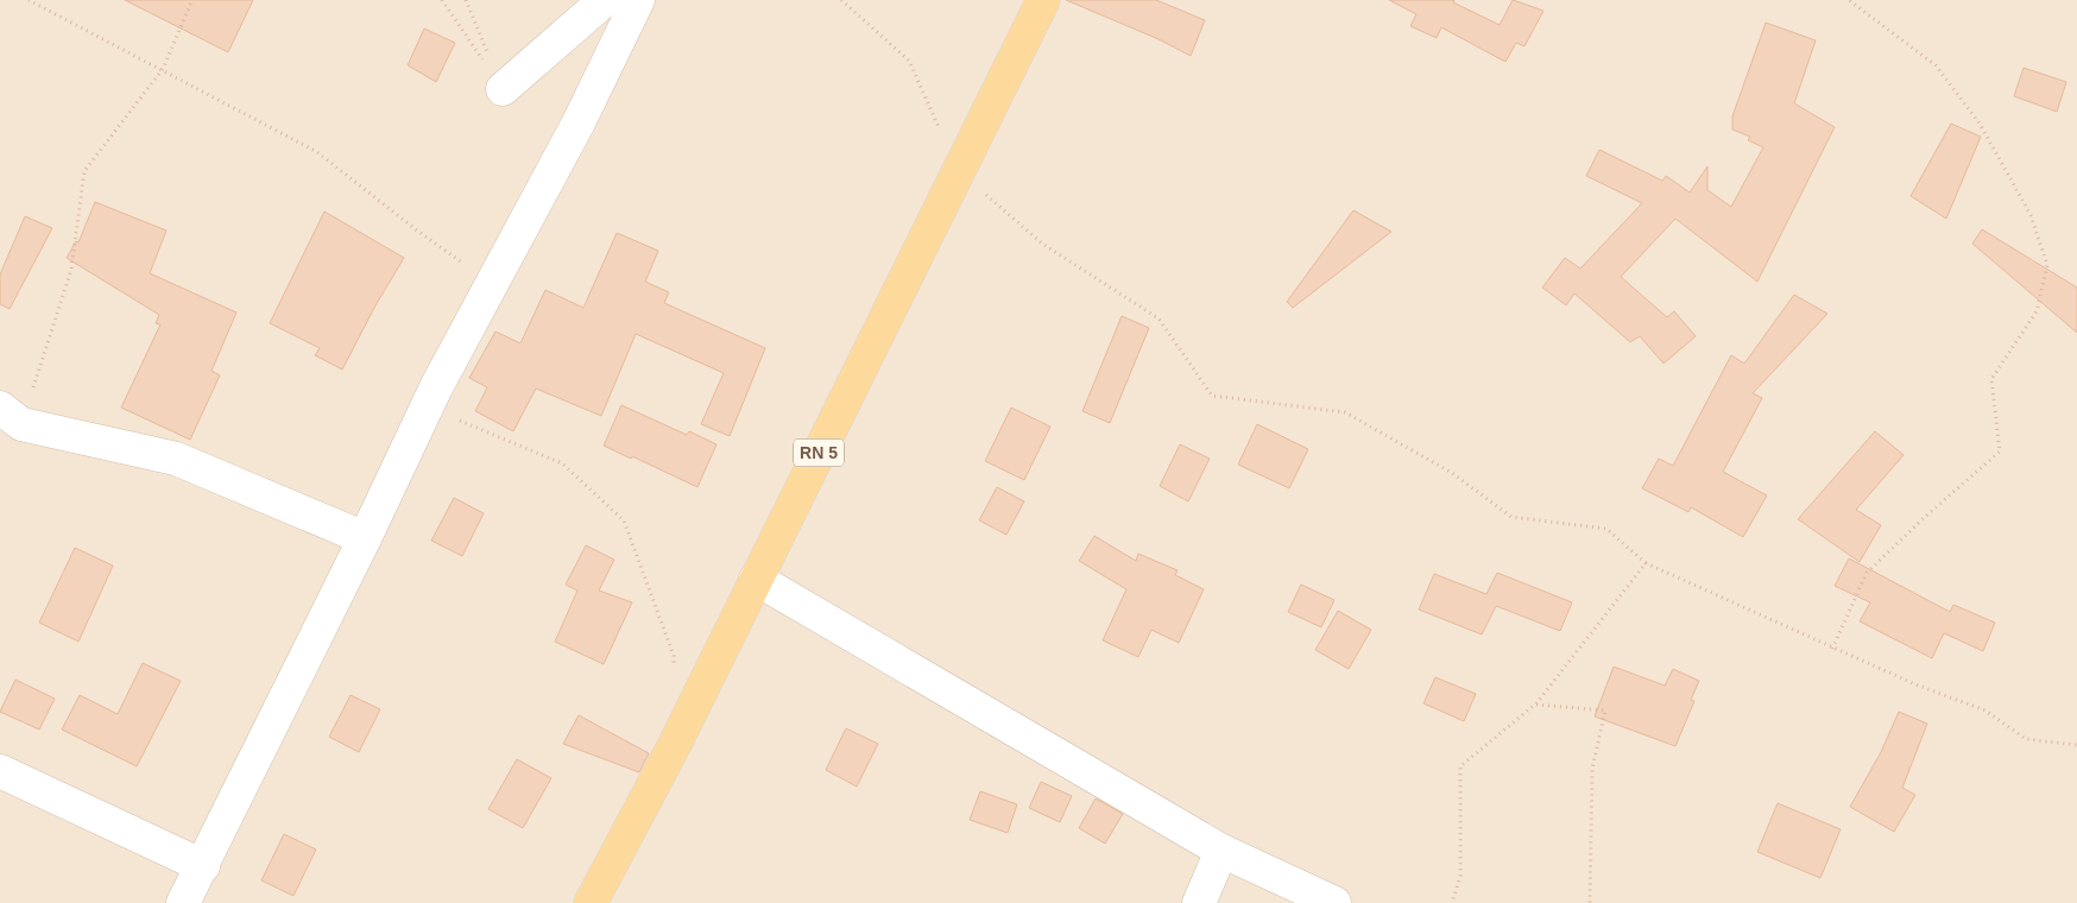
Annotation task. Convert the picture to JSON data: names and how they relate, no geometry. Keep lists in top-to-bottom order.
{
  "streets": {
    "main road": ["RN 5"]
  }
}
